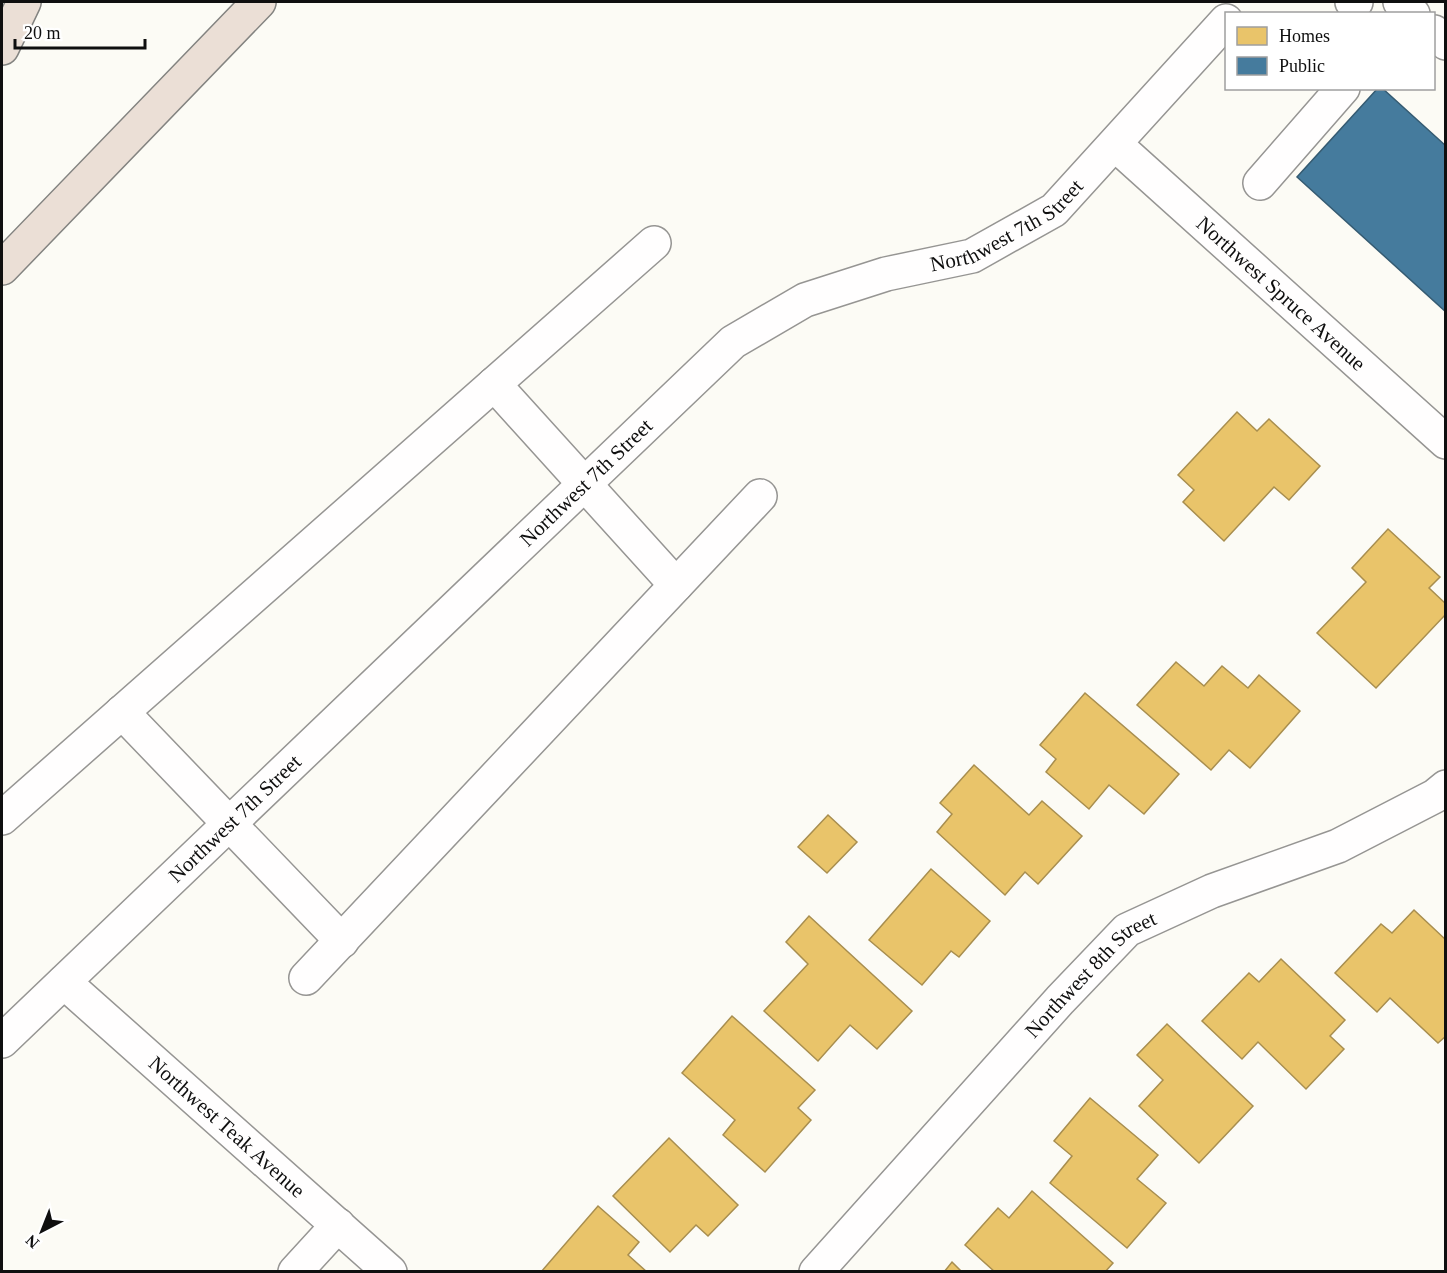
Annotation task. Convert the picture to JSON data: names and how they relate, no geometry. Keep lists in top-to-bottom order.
{
  "streets": {
    "street": [
      "Northwest 7th Street",
      "Northwest Spruce Avenue",
      "Northwest 8th Street",
      "Northwest Teak Avenue"
    ]
  },
  "crossings": [
    ["Northwest 7th Street", "Northwest Spruce Avenue"],
    ["Northwest 7th Street", "Northwest Teak Avenue"]
  ],
  "legend": ["Homes", "Public"],
  "scale_bar": "20 m",
  "north": "bottom left"
}
